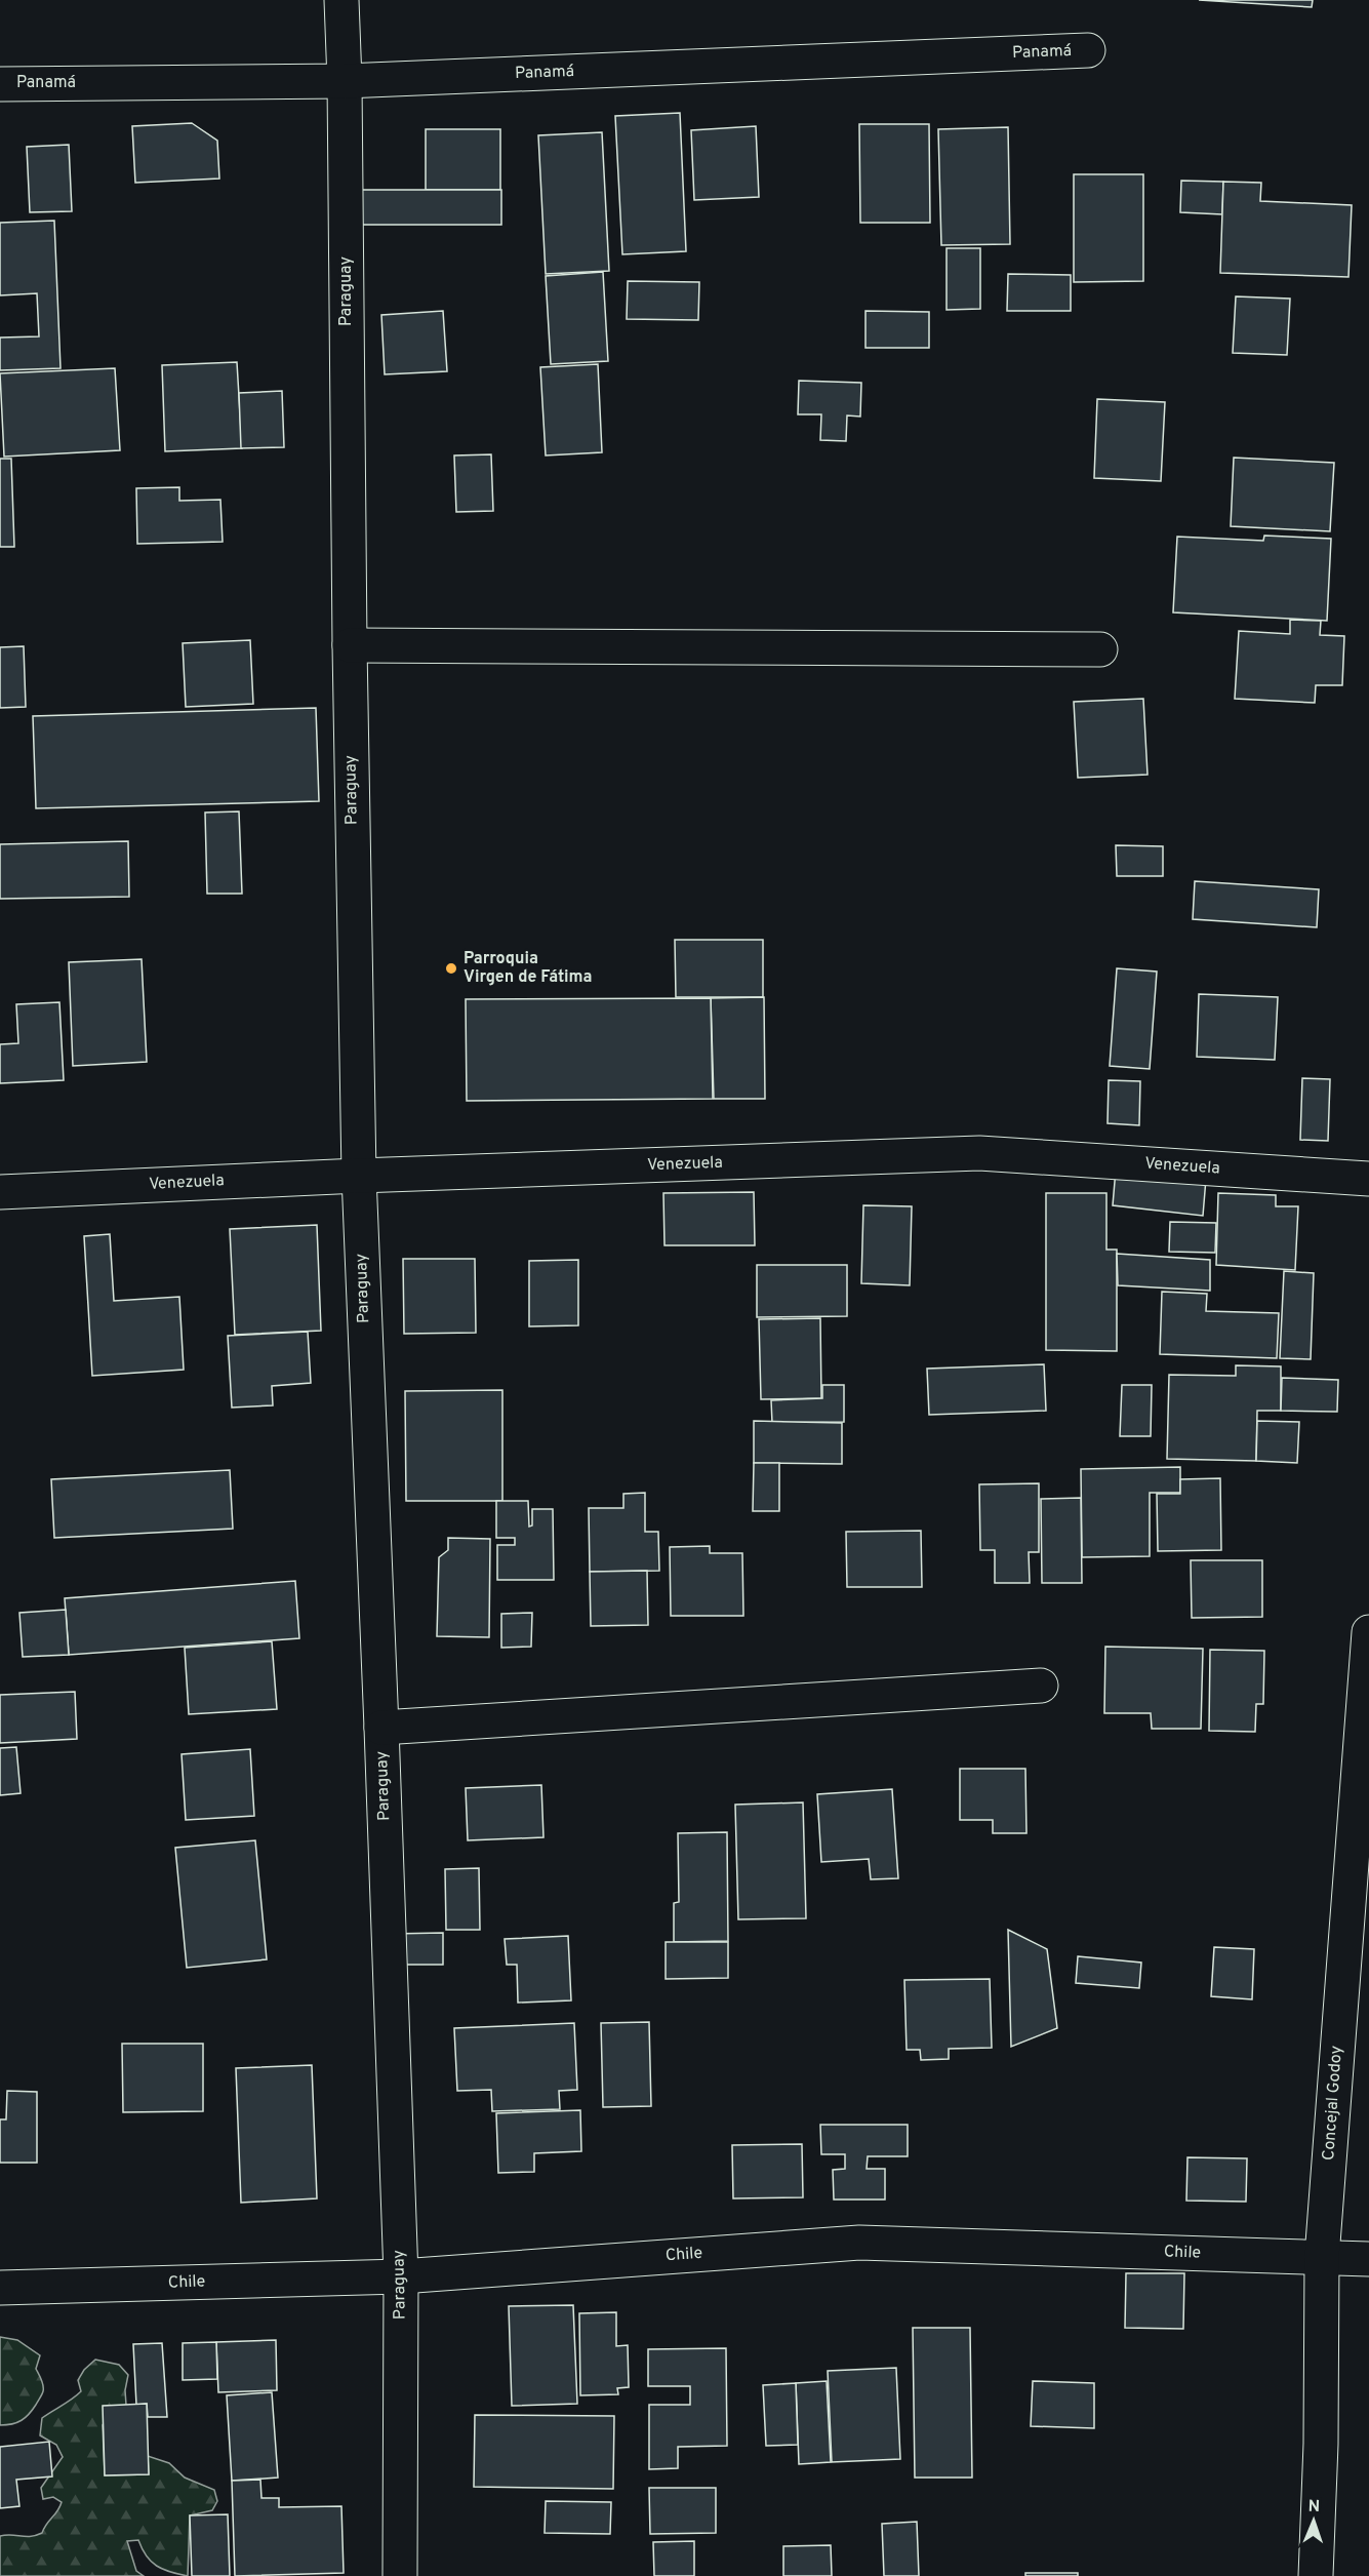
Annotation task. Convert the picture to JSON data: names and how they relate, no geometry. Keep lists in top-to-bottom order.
{
  "streets": {
    "street": [
      "Panamá",
      "Paraguay",
      "Venezuela",
      "Concejal Godoy",
      "Chile"
    ]
  },
  "crossings": [
    ["Panamá", "Paraguay"],
    ["Paraguay", "Venezuela"],
    ["Paraguay", "Chile"],
    ["Concejal Godoy", "Chile"]
  ],
  "places": ["Parroquia Virgen de Fátima"],
  "north": "top"
}
